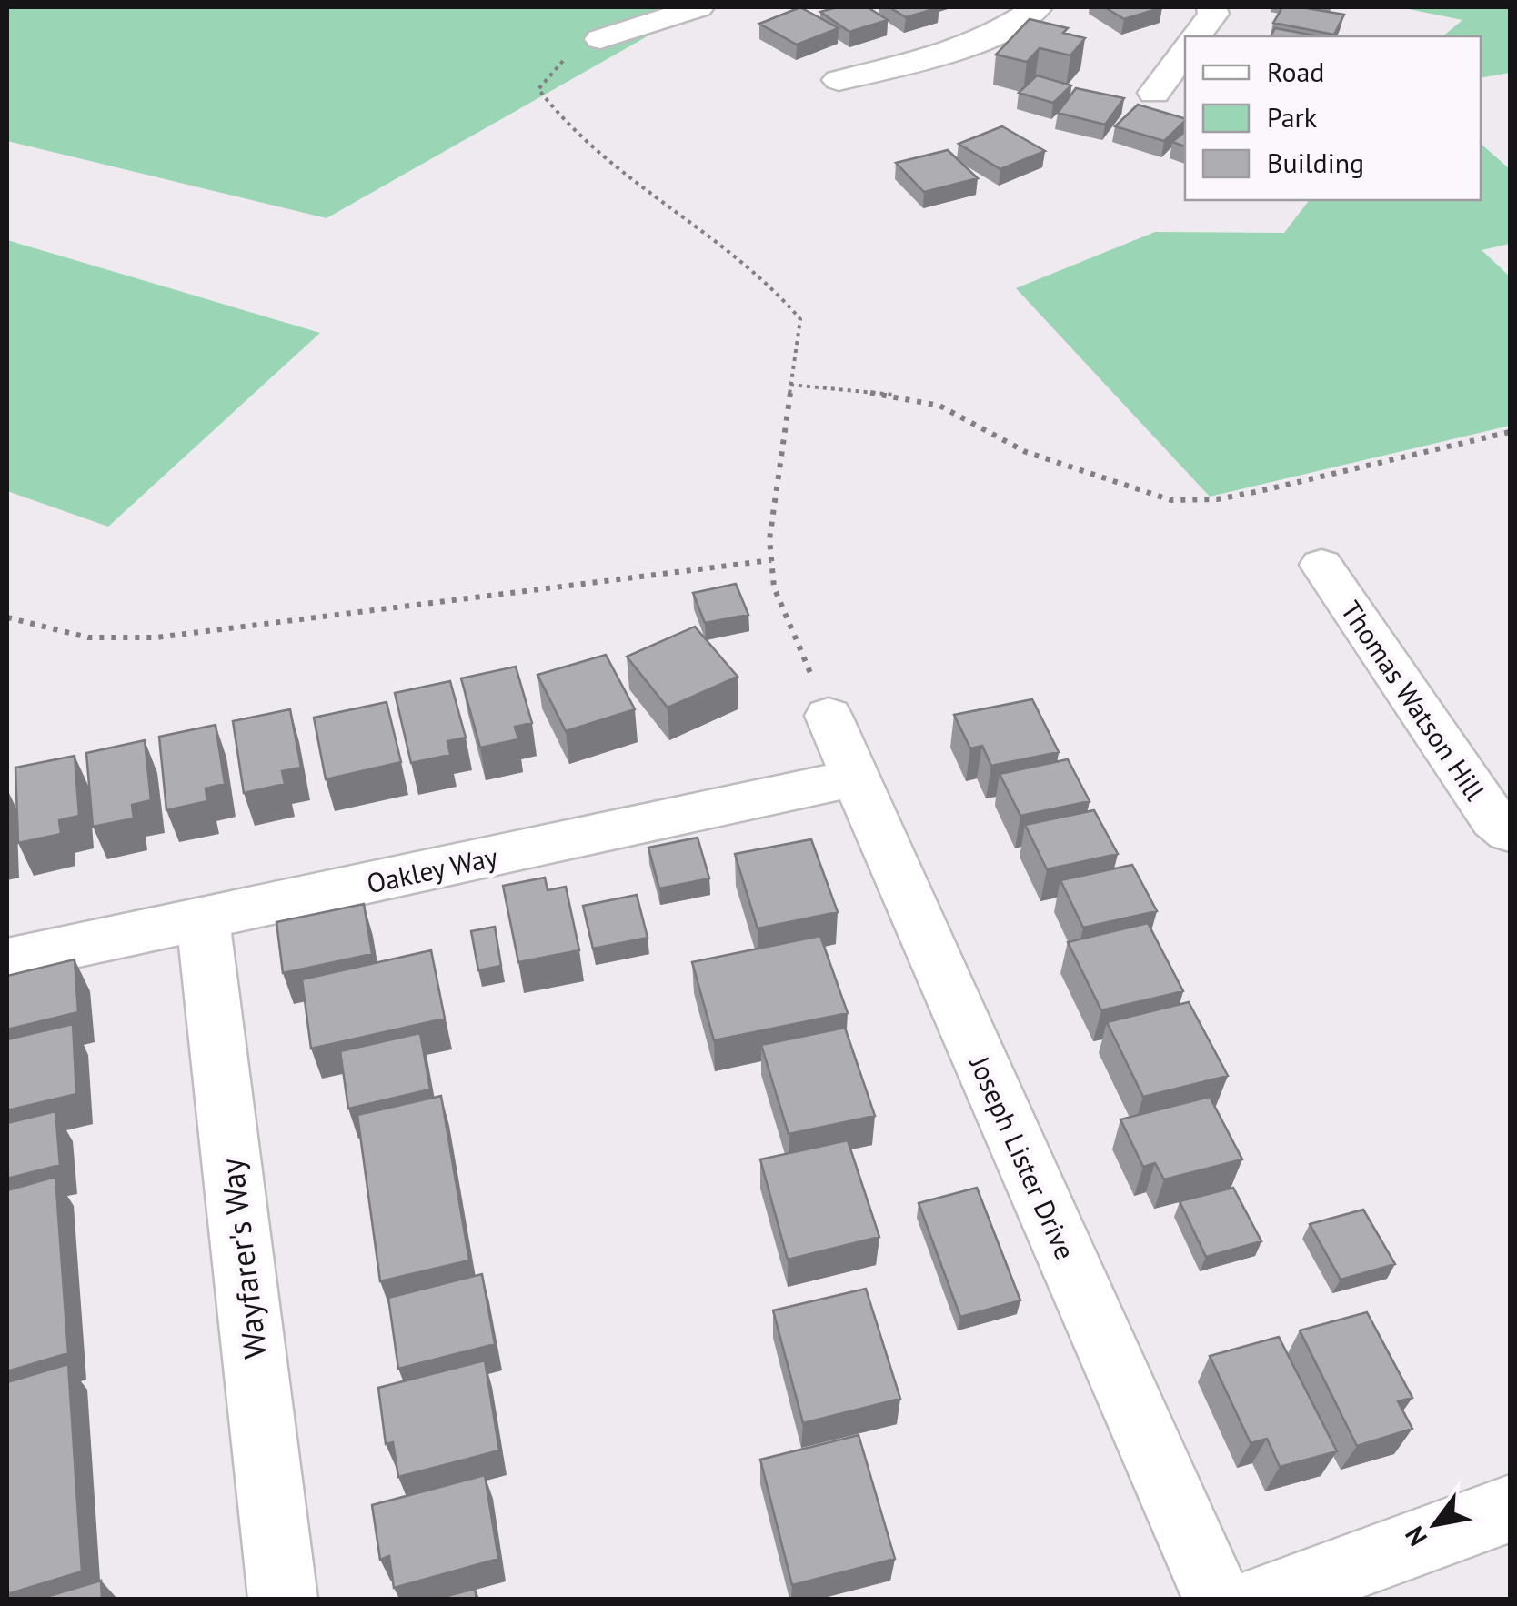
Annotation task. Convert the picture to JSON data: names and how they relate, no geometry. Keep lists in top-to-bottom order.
{
  "streets": {
    "street": [
      "Thomas Watson Hill",
      "Oakley Way",
      "Joseph Lister Drive",
      "Wayfarer's Way"
    ]
  },
  "crossings": [
    ["Oakley Way", "Joseph Lister Drive"],
    ["Oakley Way", "Wayfarer's Way"]
  ],
  "legend": ["Road", "Park", "Building"],
  "north": "bottom left"
}
